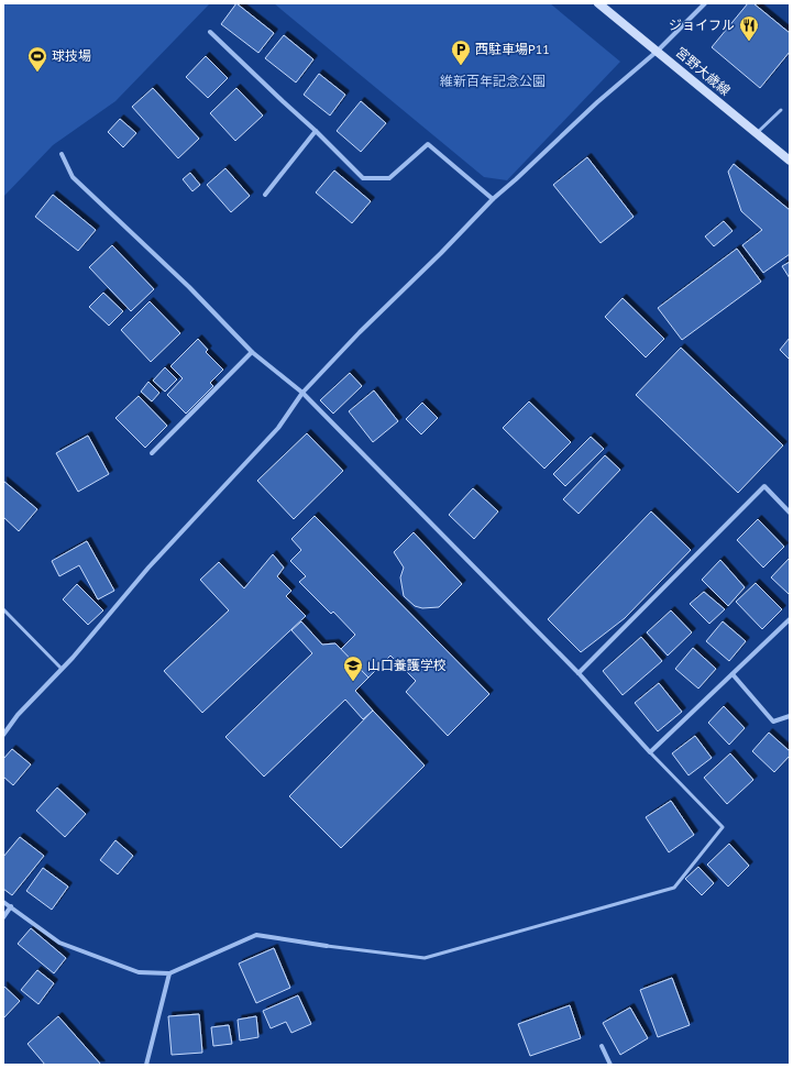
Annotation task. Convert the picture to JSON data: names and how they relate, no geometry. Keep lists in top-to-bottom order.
{
  "streets": {
    "main road": ["宮野大歳線"]
  },
  "parks": ["維新百年記念公園"],
  "places": {
    "restaurant": ["ジョイフル"],
    "parking": ["西駐車場P11"],
    "sports": ["球技場"],
    "school or university": ["山口養護学校"]
  }
}
